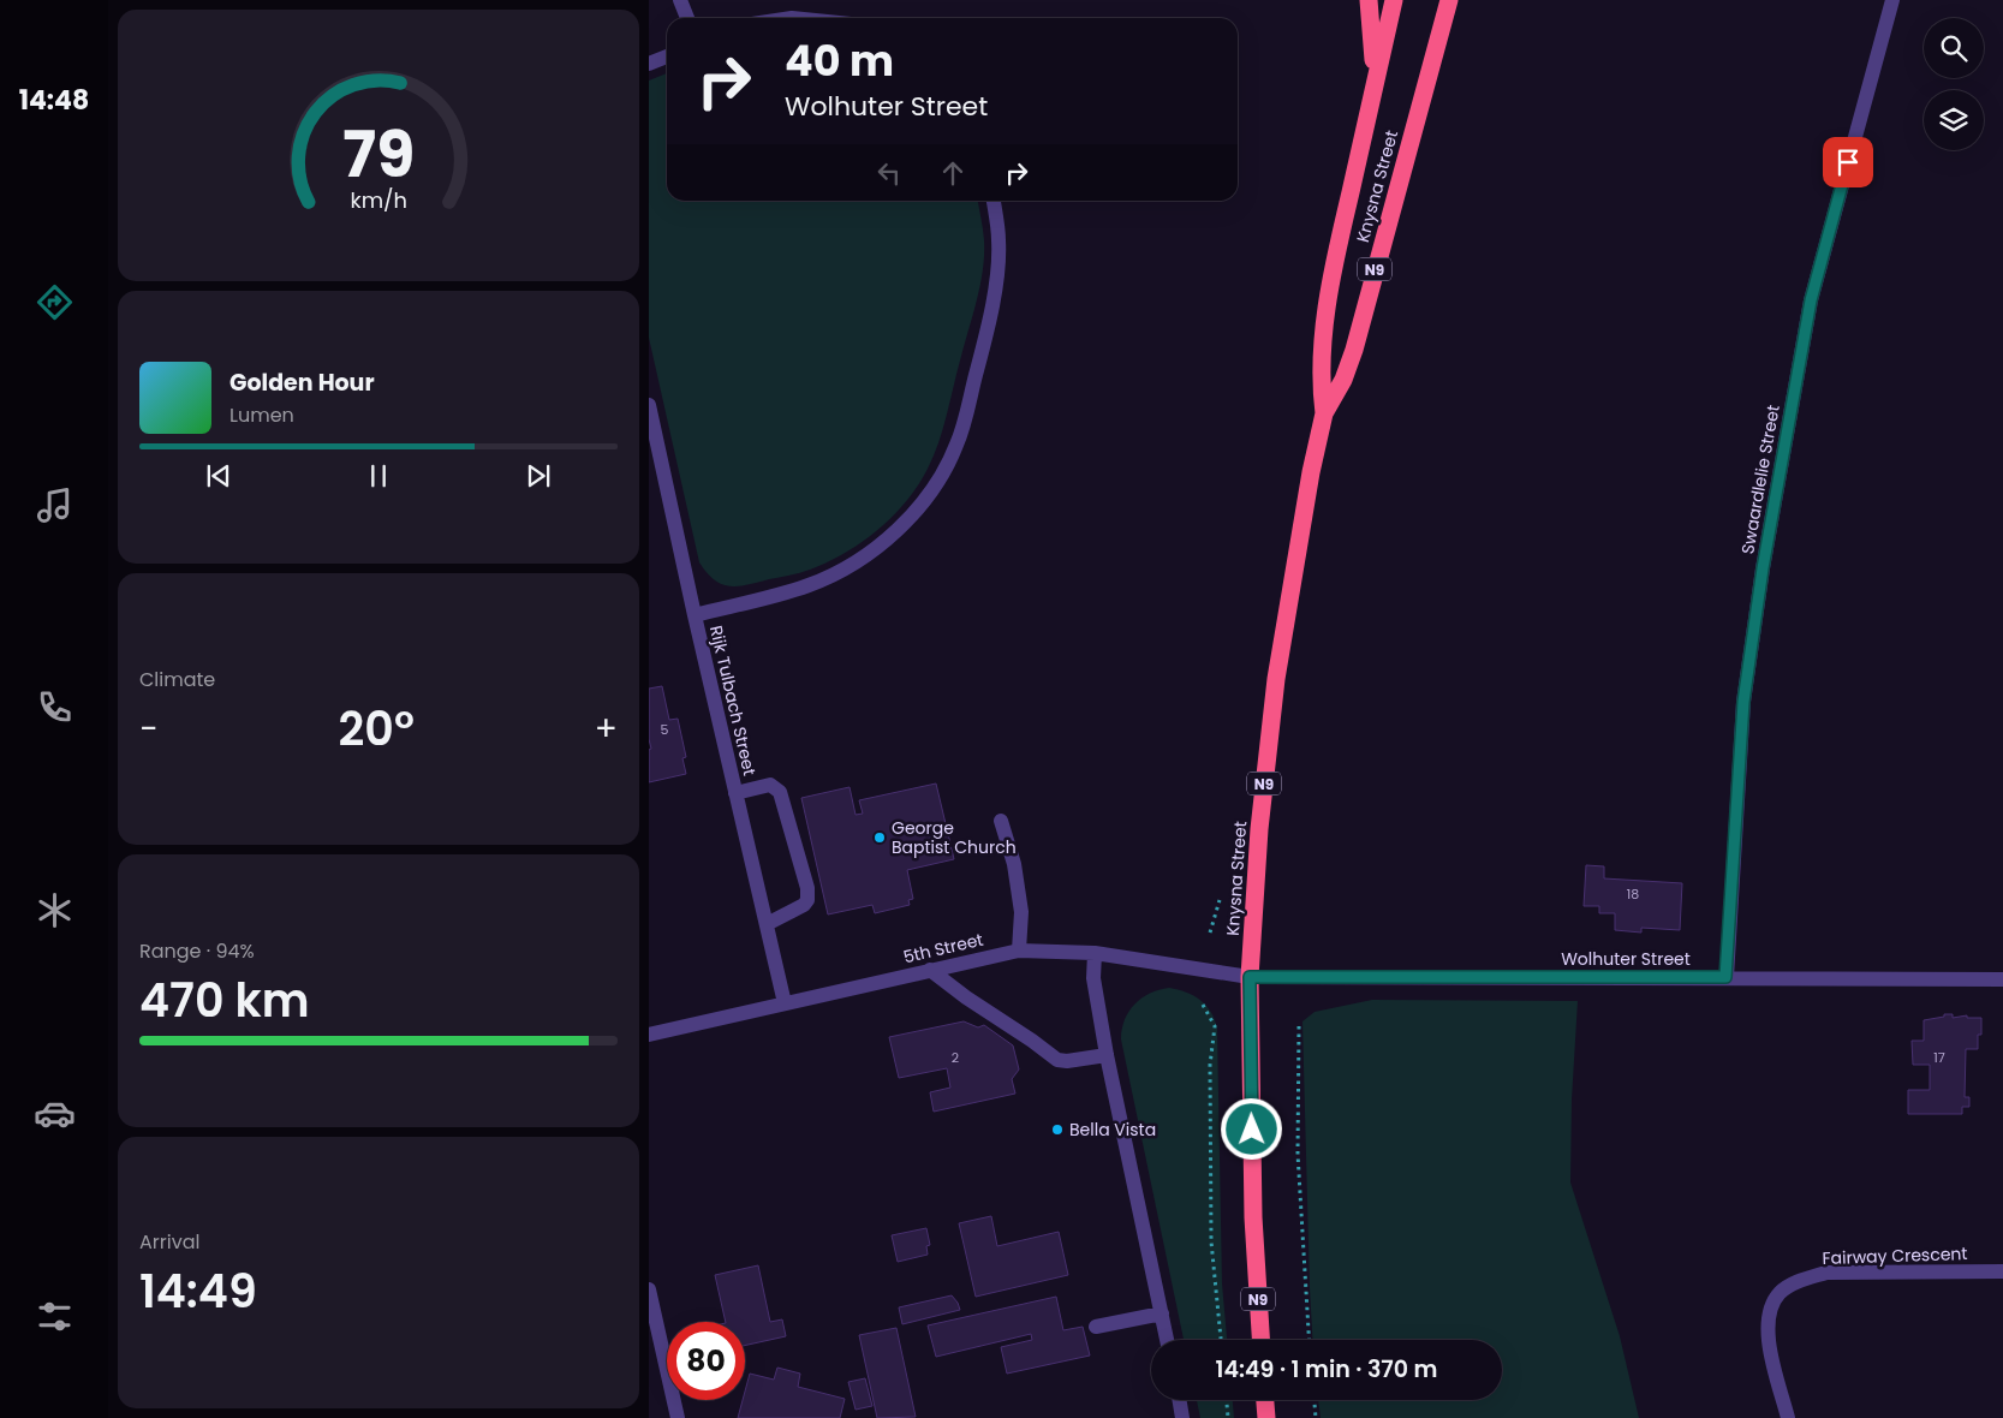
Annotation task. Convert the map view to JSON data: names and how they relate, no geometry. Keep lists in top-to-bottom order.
{
  "streets": {
    "highway": ["Knysna Street", "N9"],
    "street": [
      "Swaardlelie Street",
      "Rijk Tulbach Street",
      "5th Street",
      "Wolhuter Street",
      "Fairway Crescent"
    ]
  },
  "crossings": [
    ["Knysna Street", "5th Street"],
    ["Knysna Street", "Wolhuter Street"],
    ["Swaardlelie Street", "Wolhuter Street"],
    ["Rijk Tulbach Street", "5th Street"],
    ["5th Street", "Wolhuter Street"]
  ],
  "places": ["George Baptist Church", "Bella Vista"],
  "house_numbers": [
    "5",
    "18",
    "2",
    "17"
  ],
  "page": {
    "tabs": "14:48",
    "turn": ["40 m", "Wolhuter Street"],
    "song": ["Golden Hour", "Lumen"],
    "tile": [
      "Climate",
      ["Range · 94%", "470 km"],
      ["Arrival", "14:49"]
    ],
    "heat": ["−", "20°", "+"],
    "limit": "80",
    "trip": "14:49 · 1 min · 370 m",
    "gauge": ["79", "km/h"]
  }
}
